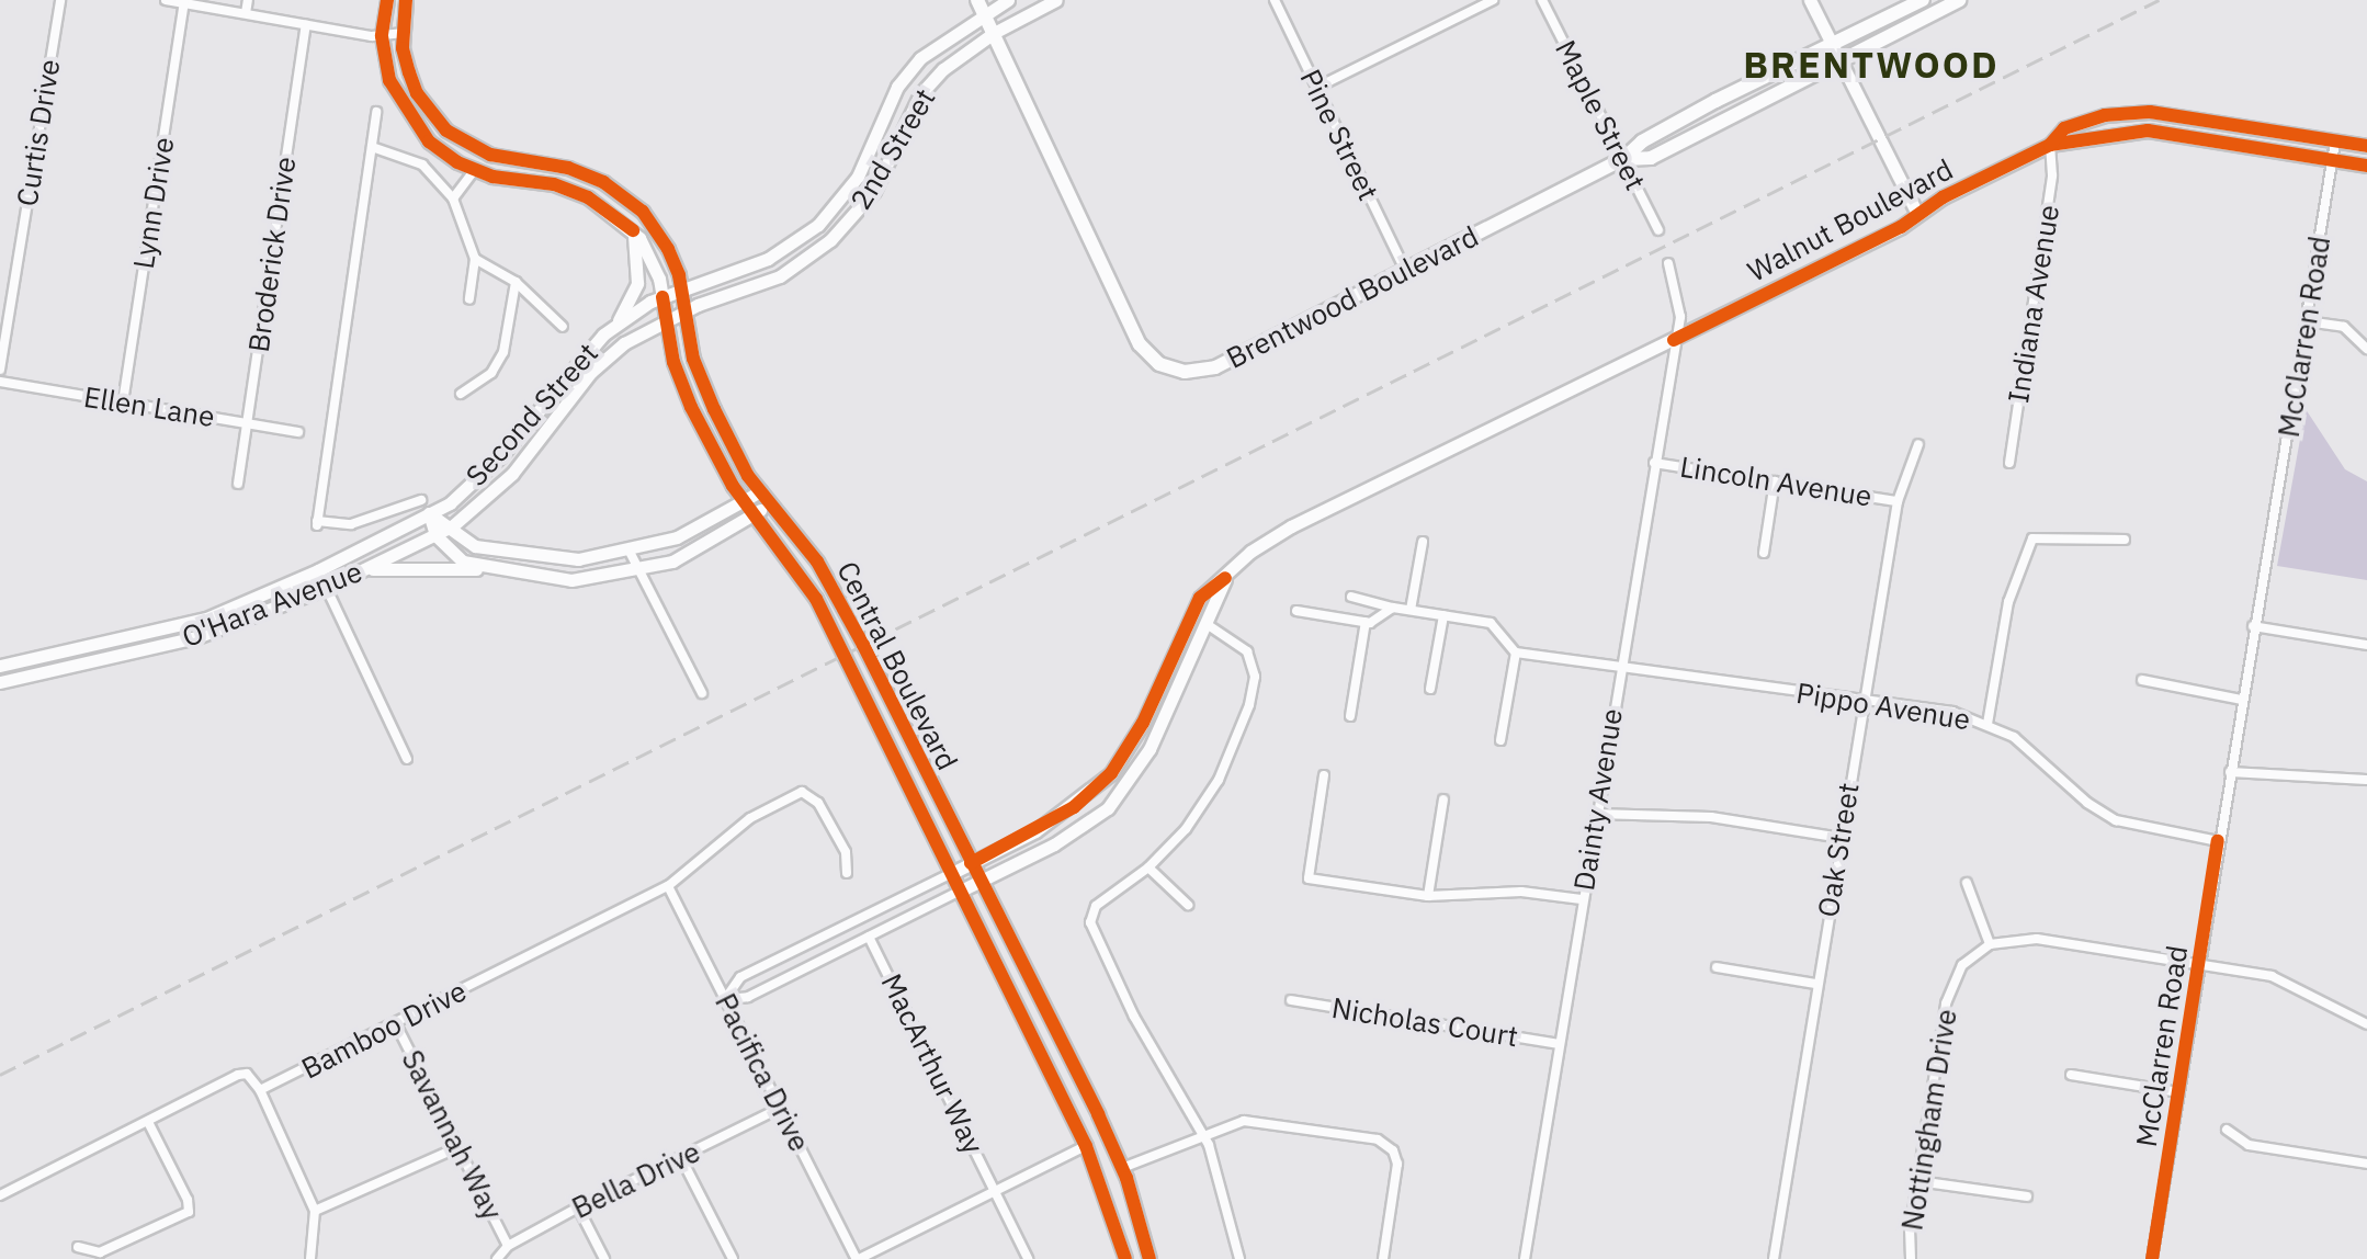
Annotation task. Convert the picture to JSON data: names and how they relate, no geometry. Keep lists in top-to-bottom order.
{
  "streets": {
    "main road": ["Brentwood Boulevard"],
    "street": [
      "Maple Street",
      "Curtis Drive",
      "Pine Street",
      "2nd Street",
      "Lynn Drive",
      "Walnut Boulevard",
      "Broderick Drive",
      "Indiana Avenue",
      "McClarren Road",
      "Ellen Lane",
      "Second Street",
      "Lincoln Avenue",
      "O'Hara Avenue",
      "Central Boulevard",
      "Pippo Avenue",
      "Dainty Avenue",
      "Oak Street",
      "Nicholas Court",
      "Bamboo Drive",
      "MacArthur Way",
      "Pacifica Drive",
      "Nottingham Drive",
      "Savannah Way",
      "Bella Drive"
    ]
  },
  "crossings": [
    ["Maple Street", "Brentwood Boulevard"],
    ["Pine Street", "Brentwood Boulevard"],
    ["2nd Street", "Brentwood Boulevard"],
    ["2nd Street", "Second Street"],
    ["2nd Street", "O'Hara Avenue"],
    ["2nd Street", "Central Boulevard"],
    ["Lynn Drive", "Ellen Lane"],
    ["Walnut Boulevard", "Indiana Avenue"],
    ["Walnut Boulevard", "McClarren Road"],
    ["Walnut Boulevard", "Central Boulevard"],
    ["Walnut Boulevard", "Dainty Avenue"],
    ["Walnut Boulevard", "MacArthur Way"],
    ["Walnut Boulevard", "Pacifica Drive"],
    ["Broderick Drive", "Ellen Lane"],
    ["McClarren Road", "Pippo Avenue"],
    ["Second Street", "O'Hara Avenue"],
    ["Second Street", "Central Boulevard"],
    ["Lincoln Avenue", "Dainty Avenue"],
    ["Lincoln Avenue", "Oak Street"],
    ["Pippo Avenue", "Dainty Avenue"],
    ["Pippo Avenue", "Oak Street"],
    ["Dainty Avenue", "Nicholas Court"],
    ["Bamboo Drive", "Pacifica Drive"],
    ["Bamboo Drive", "Savannah Way"],
    ["Pacifica Drive", "Bella Drive"],
    ["Savannah Way", "Bella Drive"]
  ],
  "districts": ["BRENTWOOD"]
}
